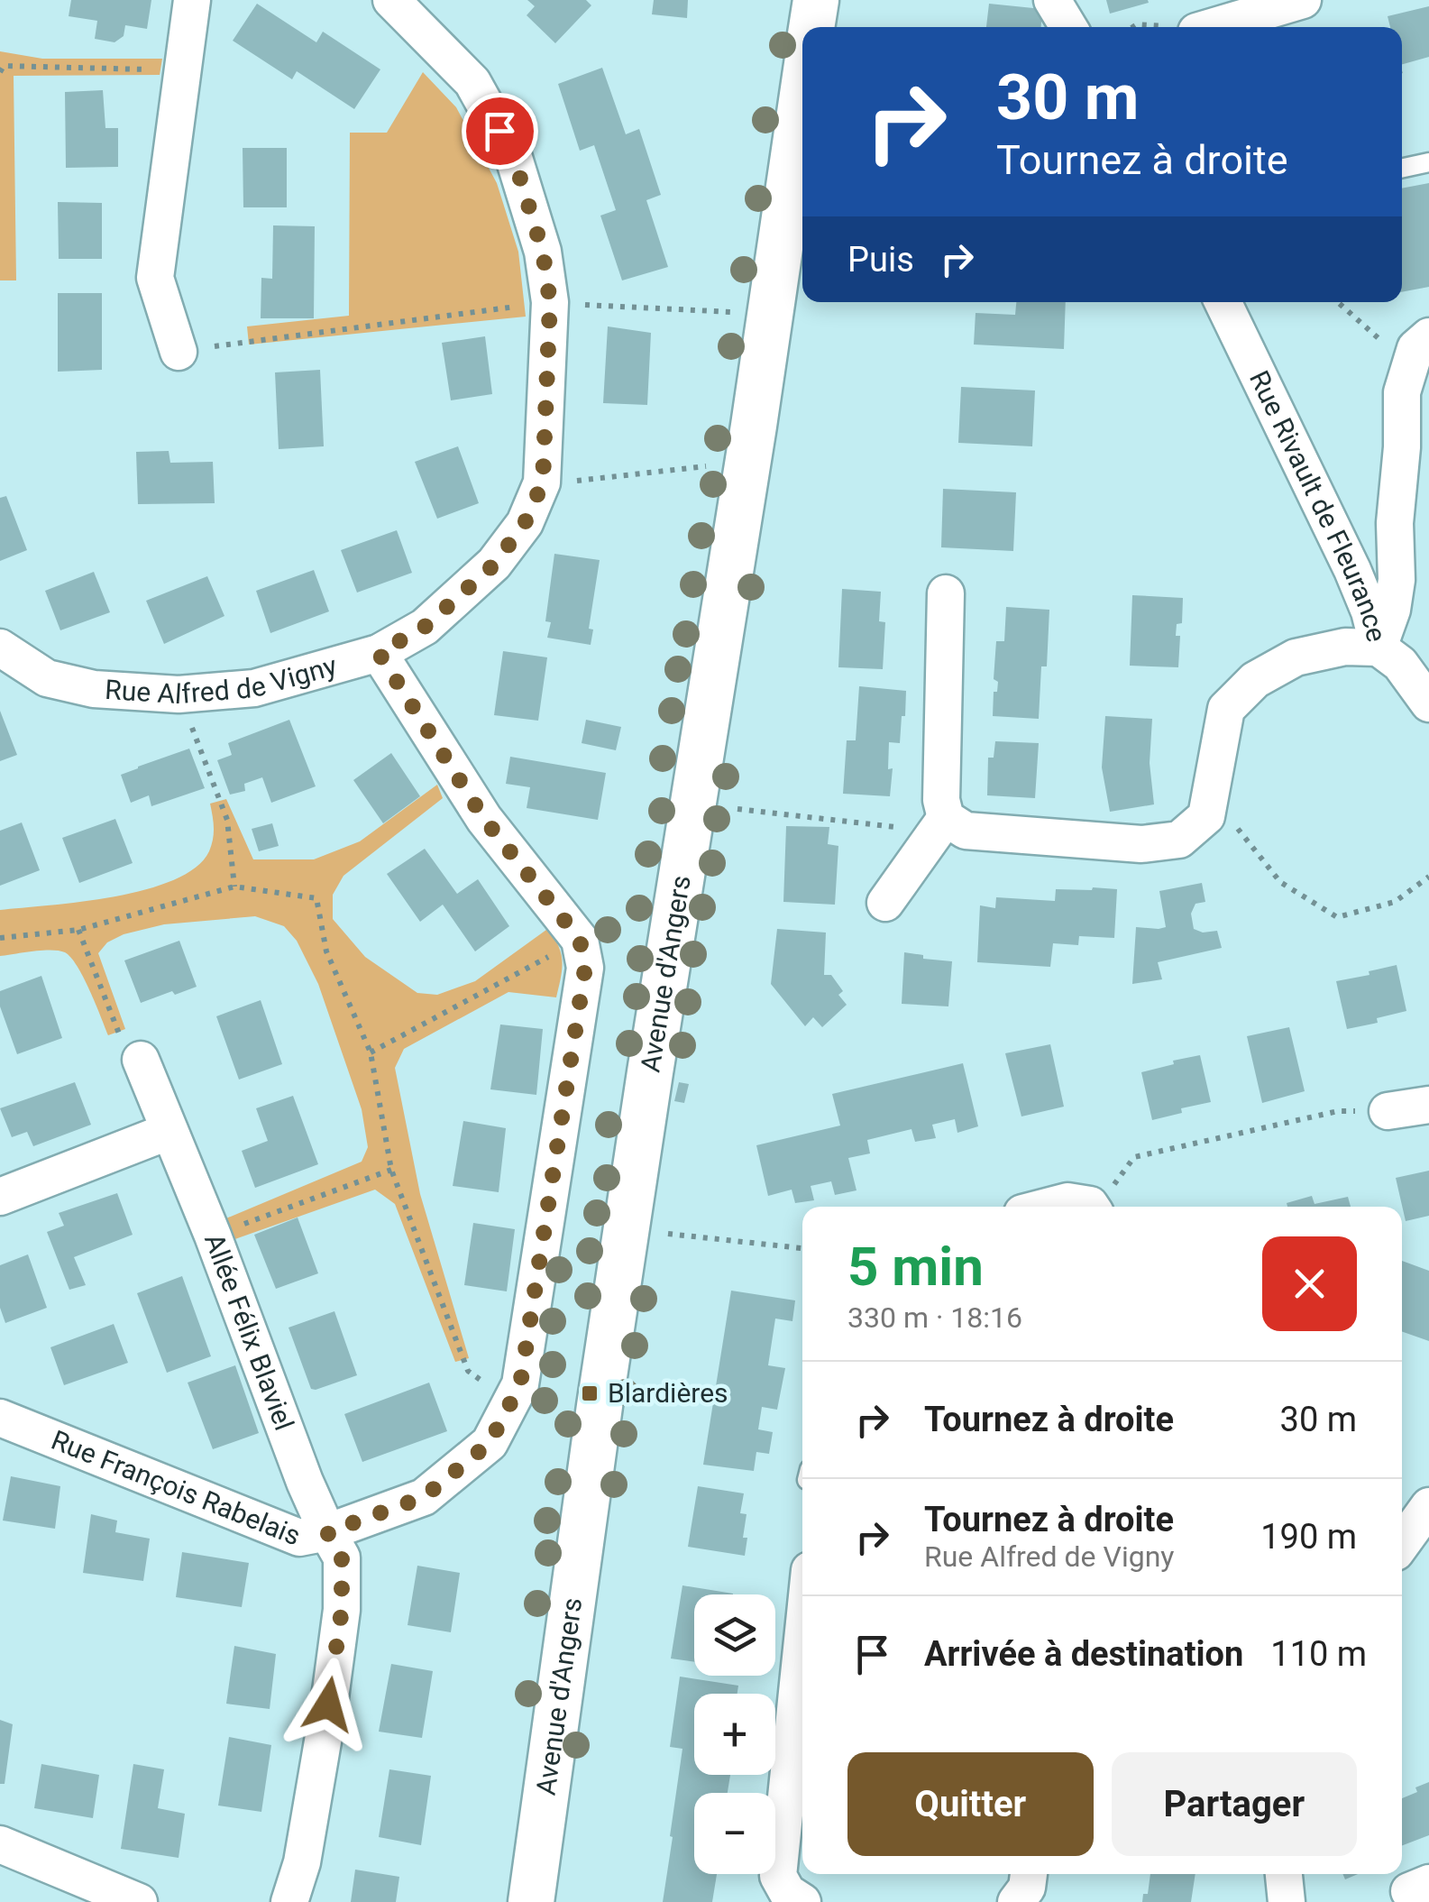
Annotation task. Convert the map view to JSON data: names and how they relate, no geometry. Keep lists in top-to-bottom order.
{
  "streets": {
    "street": [
      "Rue Rivault de Fleurance",
      "Rue Alfred de Vigny",
      "Avenue d'Angers",
      "Allée Félix Blaviel",
      "Rue François Rabelais"
    ]
  },
  "crossings": [
    ["Allée Félix Blaviel", "Rue François Rabelais"]
  ],
  "places": {
    "transit": ["Blardières"]
  },
  "page": {
    "turn": ["30 m", "Tournez à droite"],
    "then": "Puis",
    "heading": ["5 min", "330 m · 18:16"],
    "list": [
      {
        "name": "Tournez à droite",
        "value": "30 m"
      },
      {
        "name": "Tournez à droite",
        "note": "Rue Alfred de Vigny",
        "value": "190 m"
      },
      {
        "name": "Arrivée à destination",
        "value": "110 m"
      }
    ],
    "map_buttons": ["+", "−"],
    "buttons": ["Quitter", "Partager"]
  }
}
